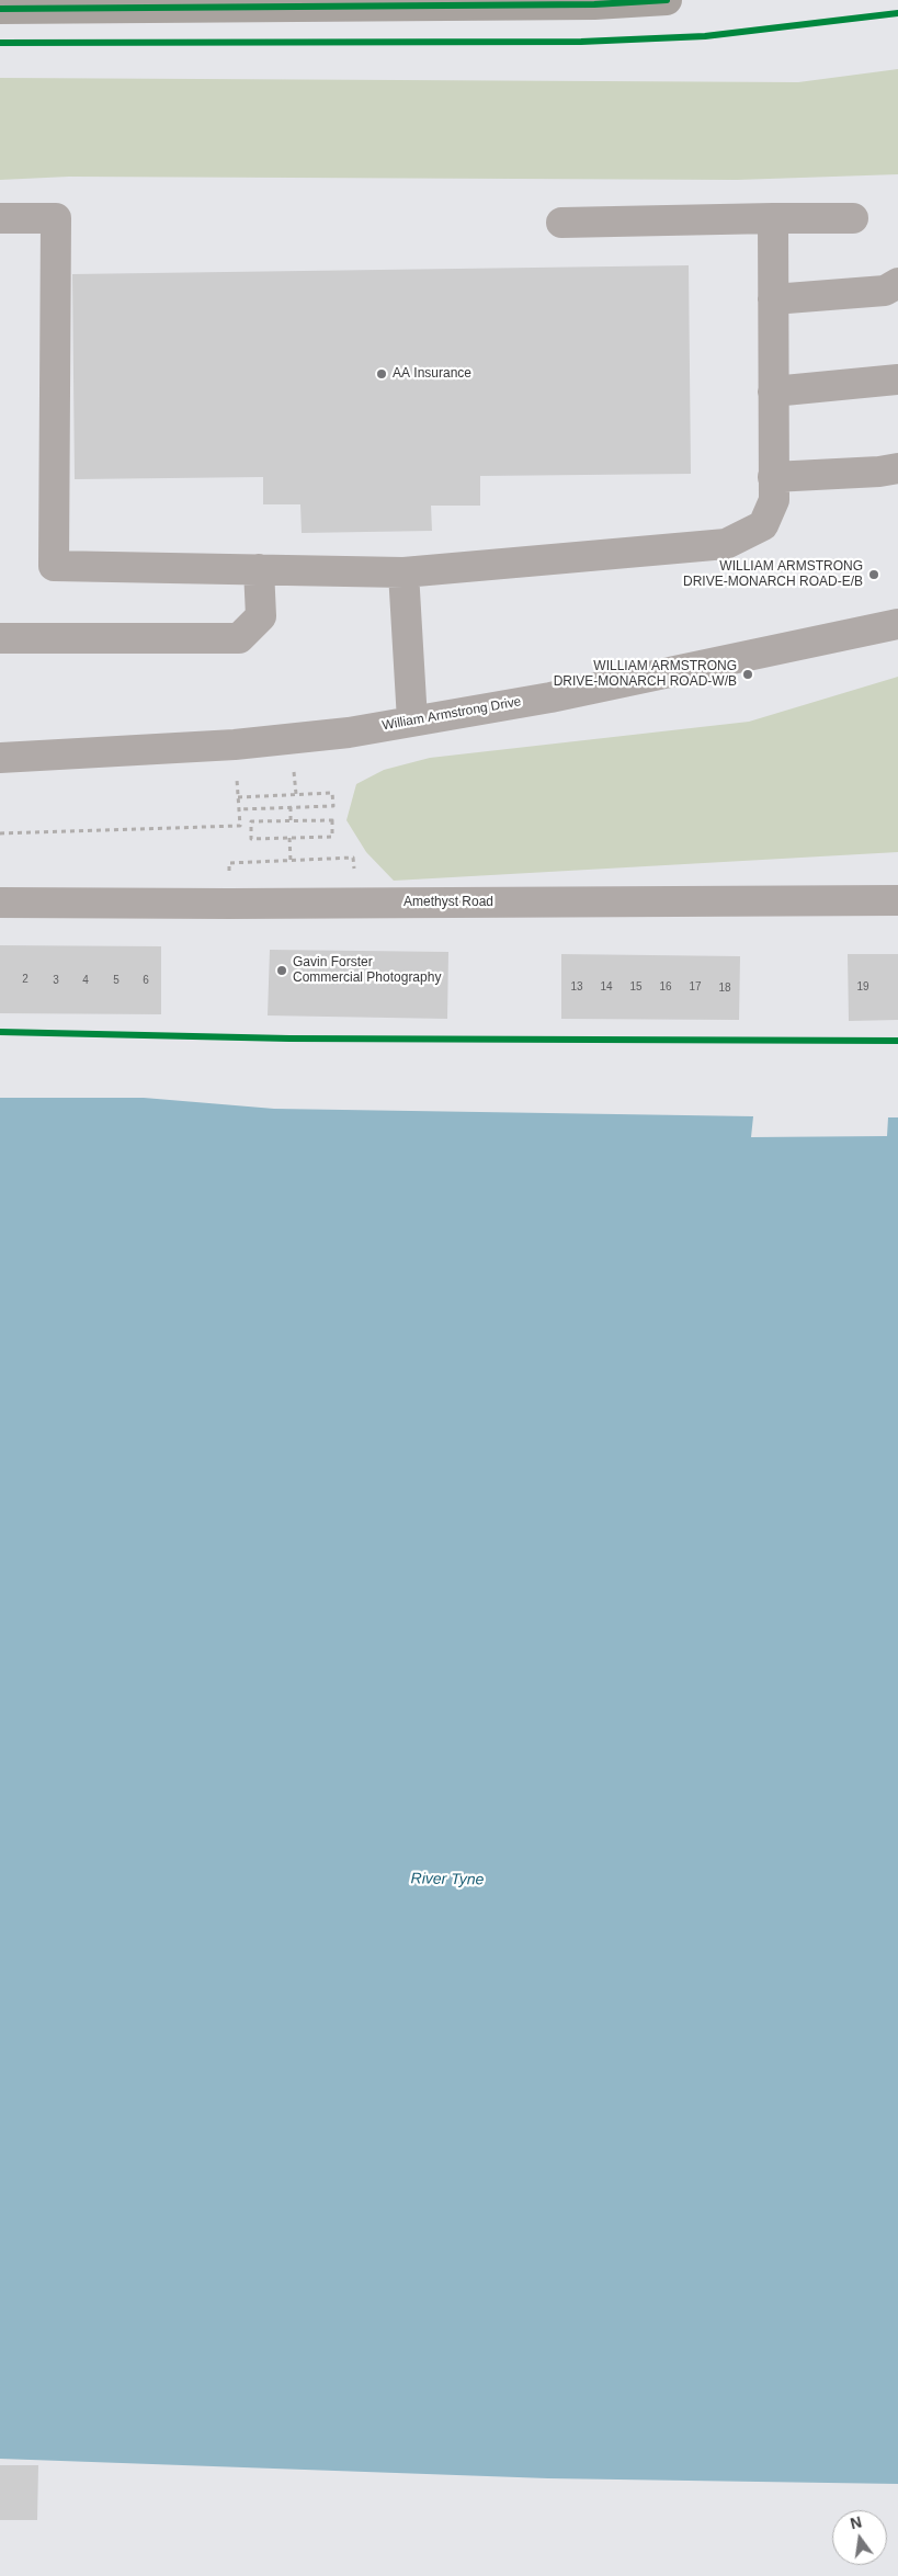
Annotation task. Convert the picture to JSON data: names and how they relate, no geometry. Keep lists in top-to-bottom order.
{
  "streets": {
    "street": ["William Armstrong Drive", "Amethyst Road"]
  },
  "water": ["River Tyne"],
  "places": [
    "AA Insurance",
    "WILLIAM ARMSTRONG DRIVE-MONARCH ROAD-E/B",
    "WILLIAM ARMSTRONG DRIVE-MONARCH ROAD-W/B",
    "Gavin Forster Commercial Photography"
  ],
  "house_numbers": [
    "2",
    "3",
    "4",
    "5",
    "6",
    "13",
    "14",
    "15",
    "16",
    "17",
    "19",
    "18"
  ],
  "north": "top"
}
